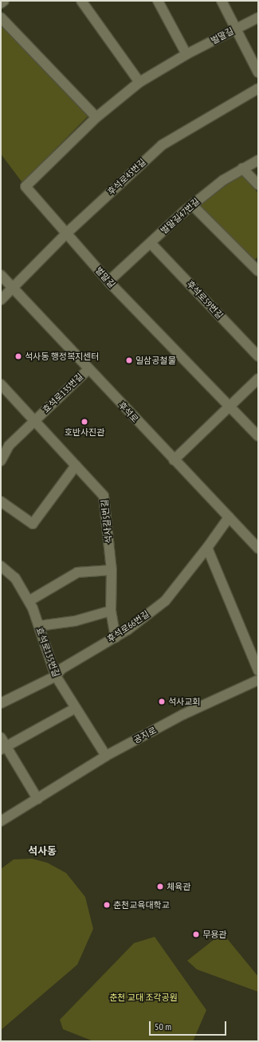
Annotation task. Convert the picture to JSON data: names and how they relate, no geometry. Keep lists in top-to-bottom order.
{
  "streets": {
    "street": [
      "벌말길",
      "후석로45번길",
      "벌말길47번길",
      "후석로59번길",
      "효석로135번길",
      "후석로",
      "석사길5번길",
      "후석로66번길",
      "공지로"
    ]
  },
  "crossings": [
    ["벌말길", "후석로45번길"],
    ["벌말길", "벌말길47번길"],
    ["후석로45번길", "후석로"],
    ["벌말길47번길", "후석로59번길"],
    ["효석로135번길", "후석로"],
    ["효석로135번길", "석사길5번길"],
    ["효석로135번길", "후석로66번길"],
    ["효석로135번길", "공지로"],
    ["후석로", "후석로66번길"],
    ["석사길5번길", "후석로66번길"]
  ],
  "districts": ["석사동"],
  "parks": ["춘천 교대 조각공원"],
  "places": [
    "석사동 행정복지센터",
    "일삼공철물",
    "호반사진관",
    "석사교회",
    "체육관",
    "춘천교육대학교",
    "무용관"
  ],
  "scale_bar": "50 m"
}
